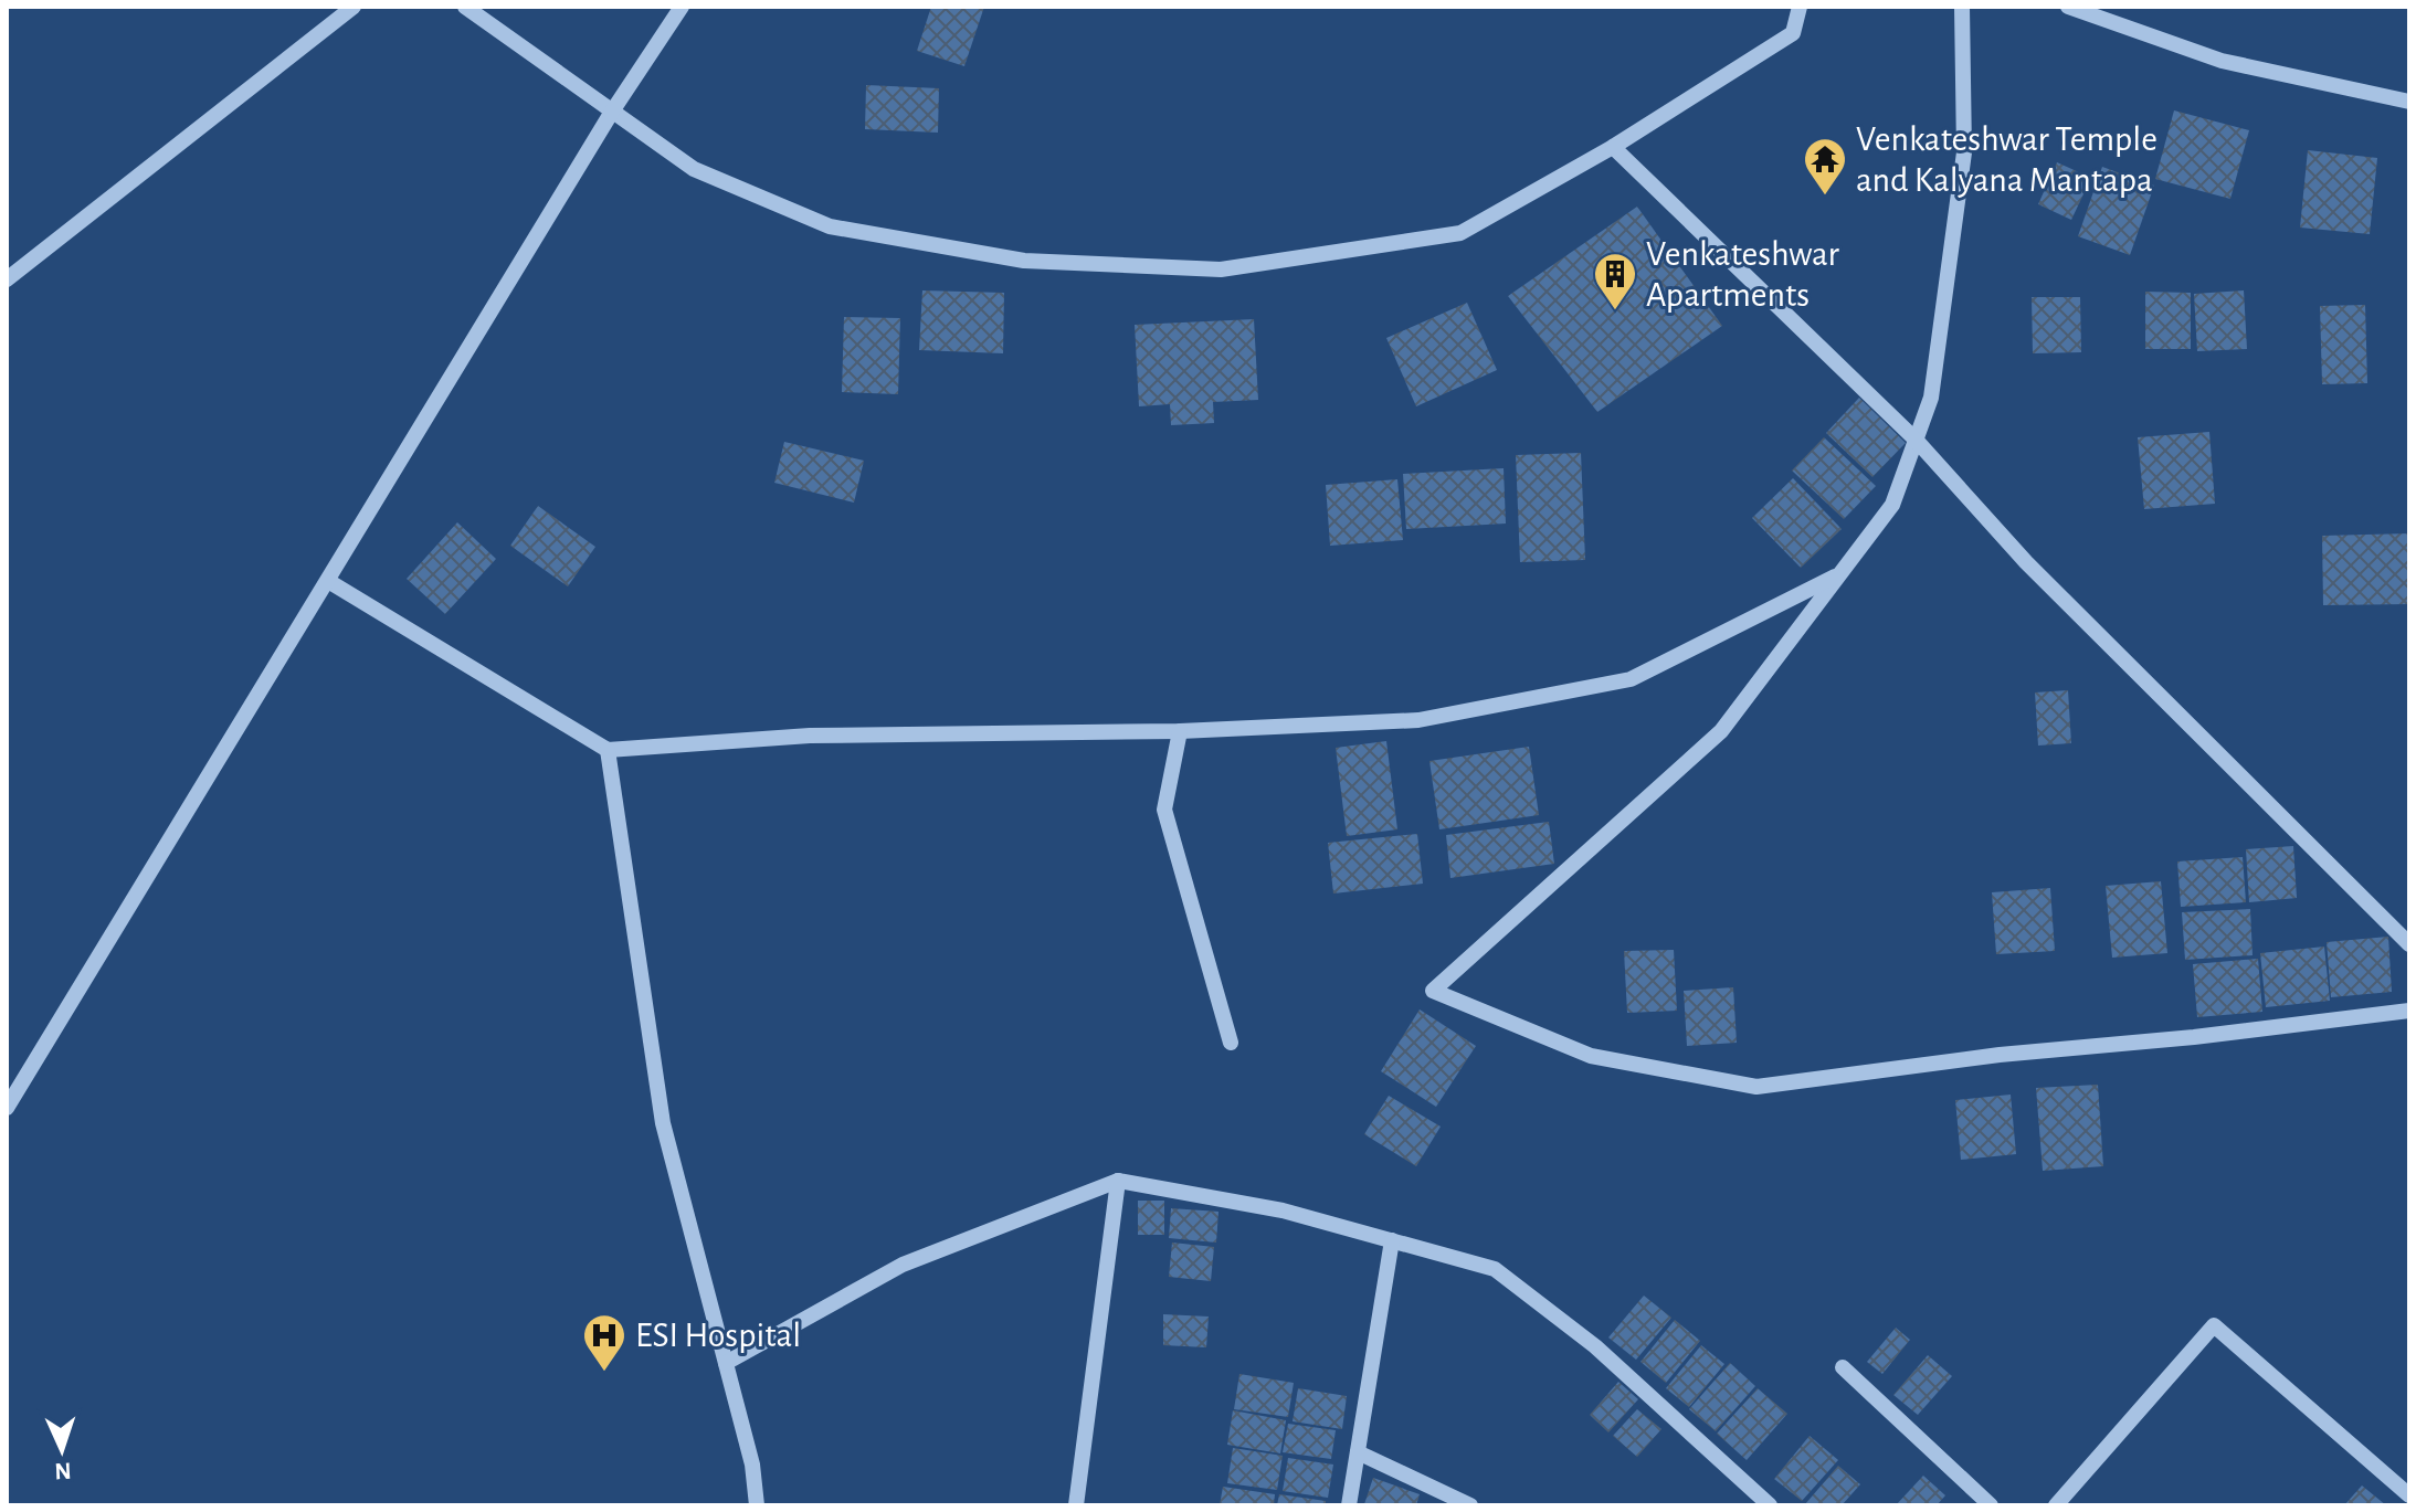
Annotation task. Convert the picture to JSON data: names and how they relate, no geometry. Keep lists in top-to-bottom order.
{
  "places": {
    "temple": ["Venkateshwar Temple and Kalyana Mantapa"],
    "building": ["Venkateshwar Apartments"],
    "hospital": ["ESI Hospital"]
  },
  "north": "bottom"
}
